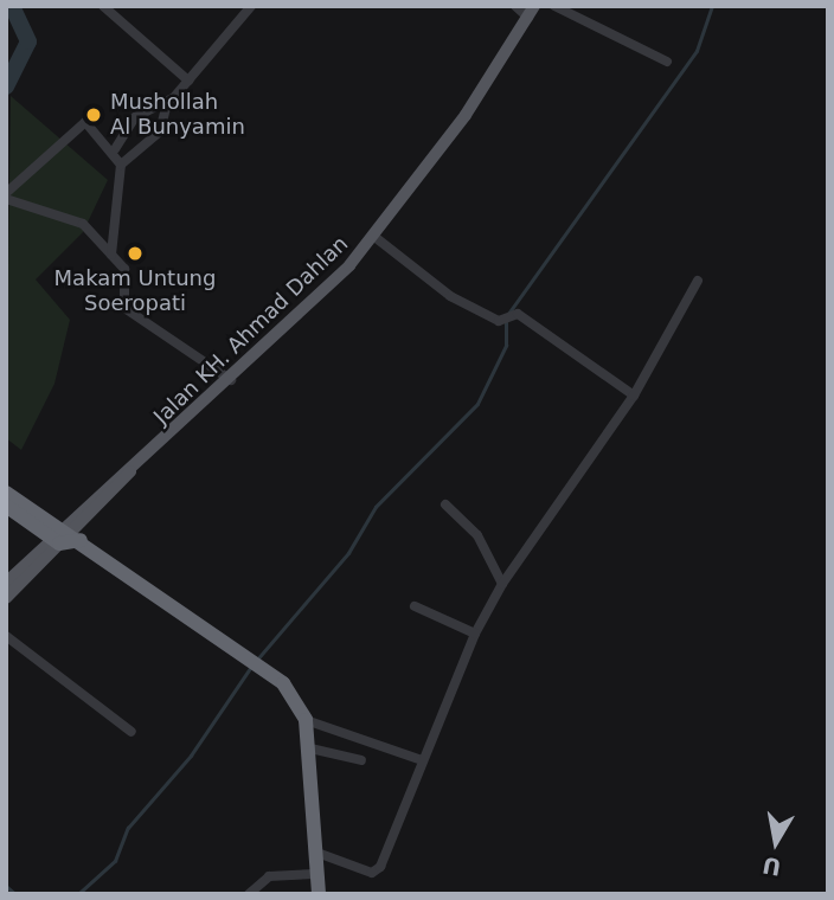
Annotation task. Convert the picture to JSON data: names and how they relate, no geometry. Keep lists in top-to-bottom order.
{
  "streets": {
    "main road": ["Jalan KH. Ahmad Dahlan"]
  },
  "places": ["Mushollah Al Bunyamin", "Makam Untung Soeropati"],
  "north": "bottom"
}
